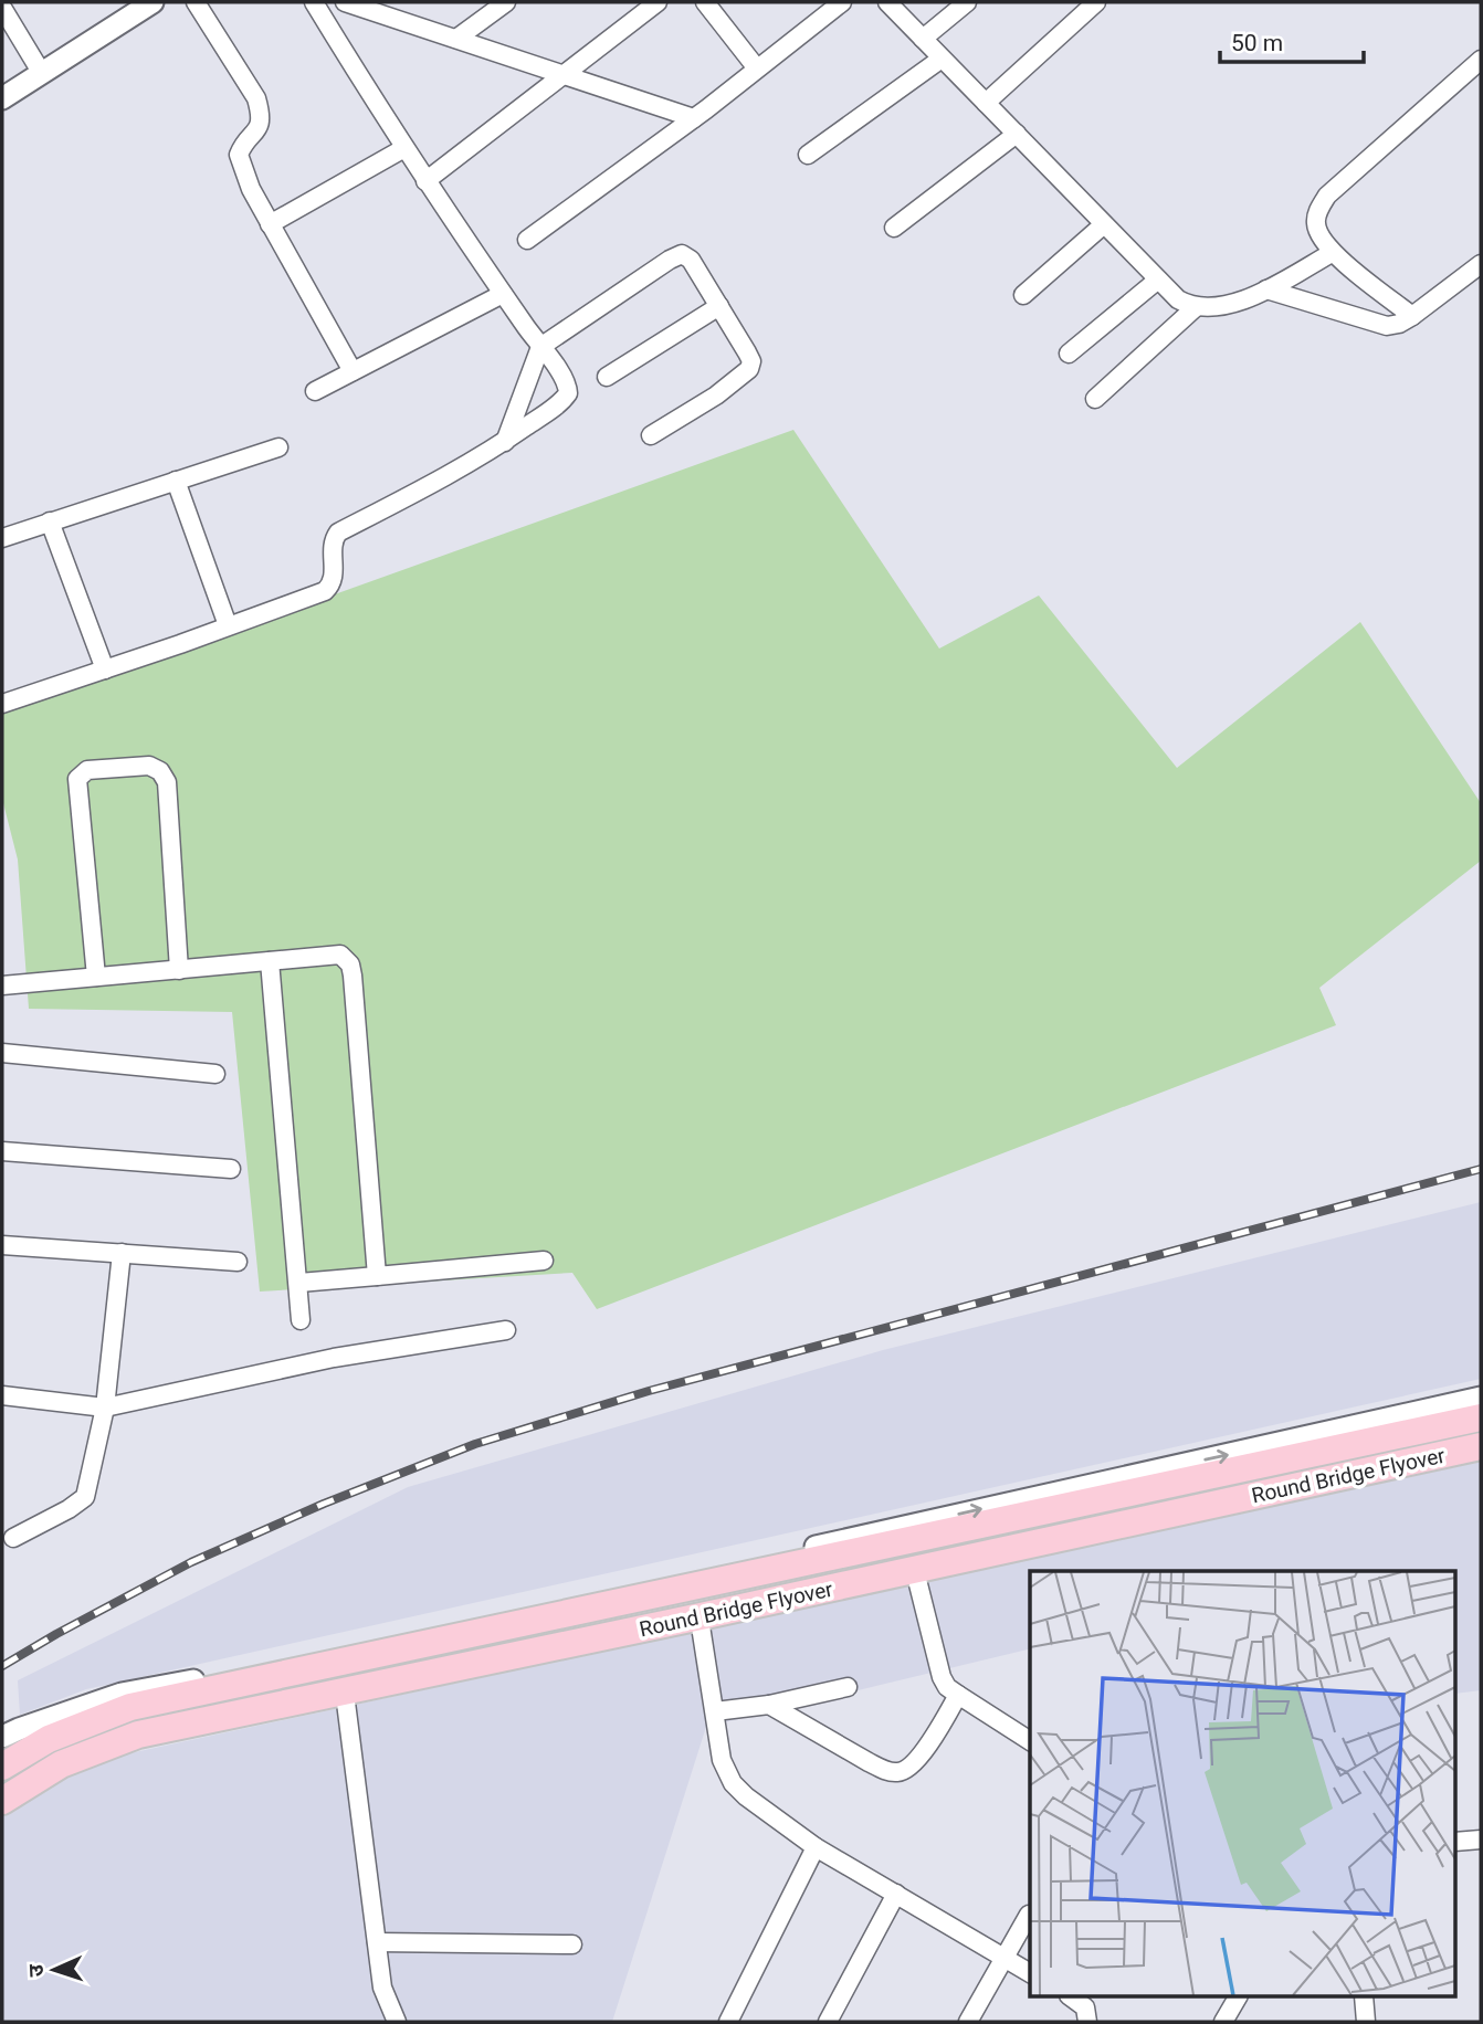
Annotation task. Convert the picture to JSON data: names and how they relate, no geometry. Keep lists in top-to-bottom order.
{
  "streets": {
    "main road": ["Round Bridge Flyover"]
  },
  "scale_bar": "50 m",
  "north": "left"
}
